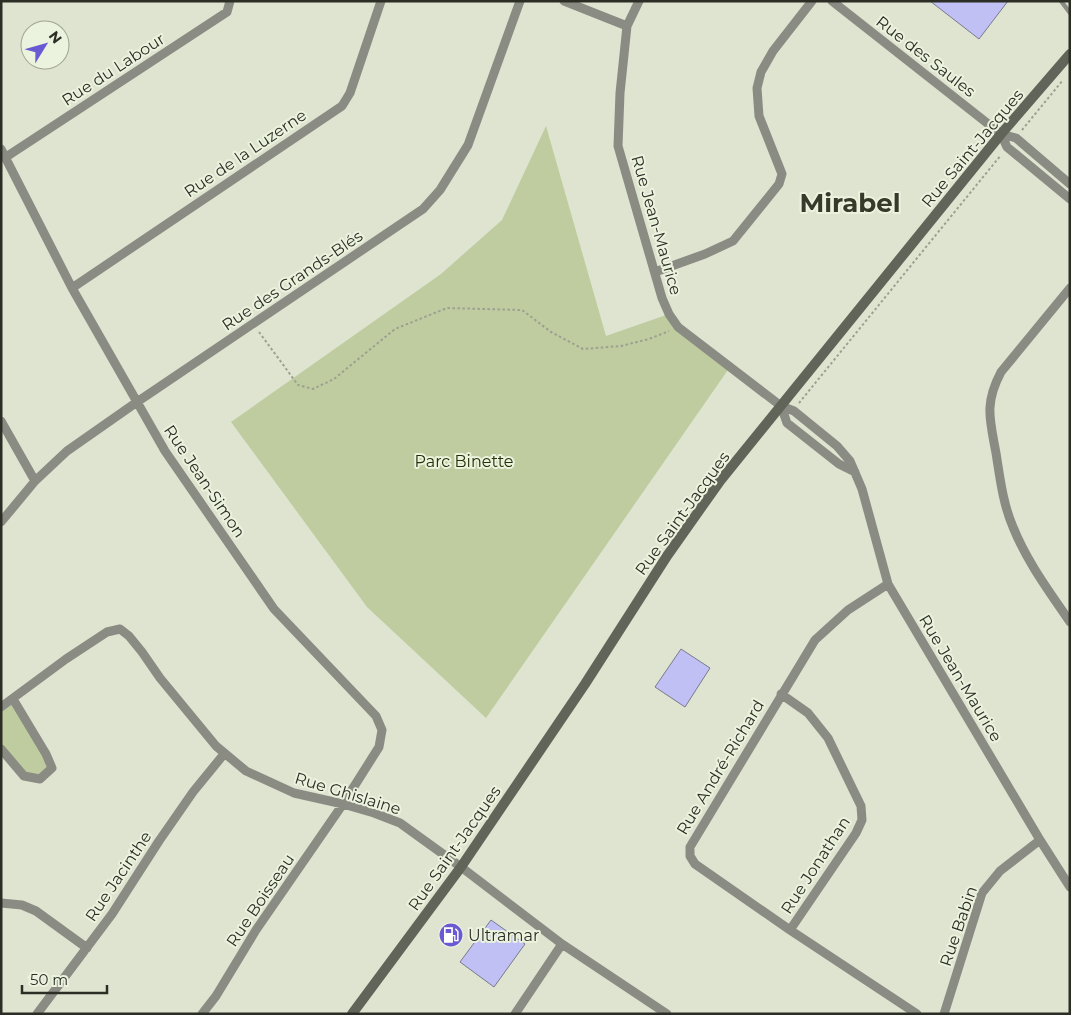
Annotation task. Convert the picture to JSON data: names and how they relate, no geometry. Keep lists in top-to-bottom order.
{
  "streets": {
    "street": [
      "Rue des Saules",
      "Rue du Labour",
      "Rue Saint-Jacques",
      "Rue de la Luzerne",
      "Rue Jean-Maurice",
      "Rue des Grands-Blés",
      "Rue Jean-Simon",
      "Rue André-Richard",
      "Rue Ghislaine",
      "Rue Jonathan",
      "Rue Jacinthe",
      "Rue Boisseau",
      "Rue Babin"
    ]
  },
  "crossings": [
    ["Rue des Saules", "Rue Saint-Jacques"],
    ["Rue du Labour", "Rue Jean-Simon"],
    ["Rue Saint-Jacques", "Rue Jean-Maurice"],
    ["Rue Saint-Jacques", "Rue Ghislaine"],
    ["Rue de la Luzerne", "Rue Jean-Simon"],
    ["Rue Jean-Maurice", "Rue André-Richard"],
    ["Rue Jean-Maurice", "Rue Babin"],
    ["Rue des Grands-Blés", "Rue Jean-Simon"],
    ["Rue Jean-Simon", "Rue Ghislaine"],
    ["Rue Jean-Simon", "Rue Boisseau"],
    ["Rue André-Richard", "Rue Jonathan"],
    ["Rue Ghislaine", "Rue Jacinthe"],
    ["Rue Ghislaine", "Rue Boisseau"]
  ],
  "districts": ["Mirabel"],
  "parks": ["Parc Binette"],
  "places": {
    "fuel station": ["Ultramar"]
  },
  "scale_bar": "50 m",
  "north": "top right"
}
